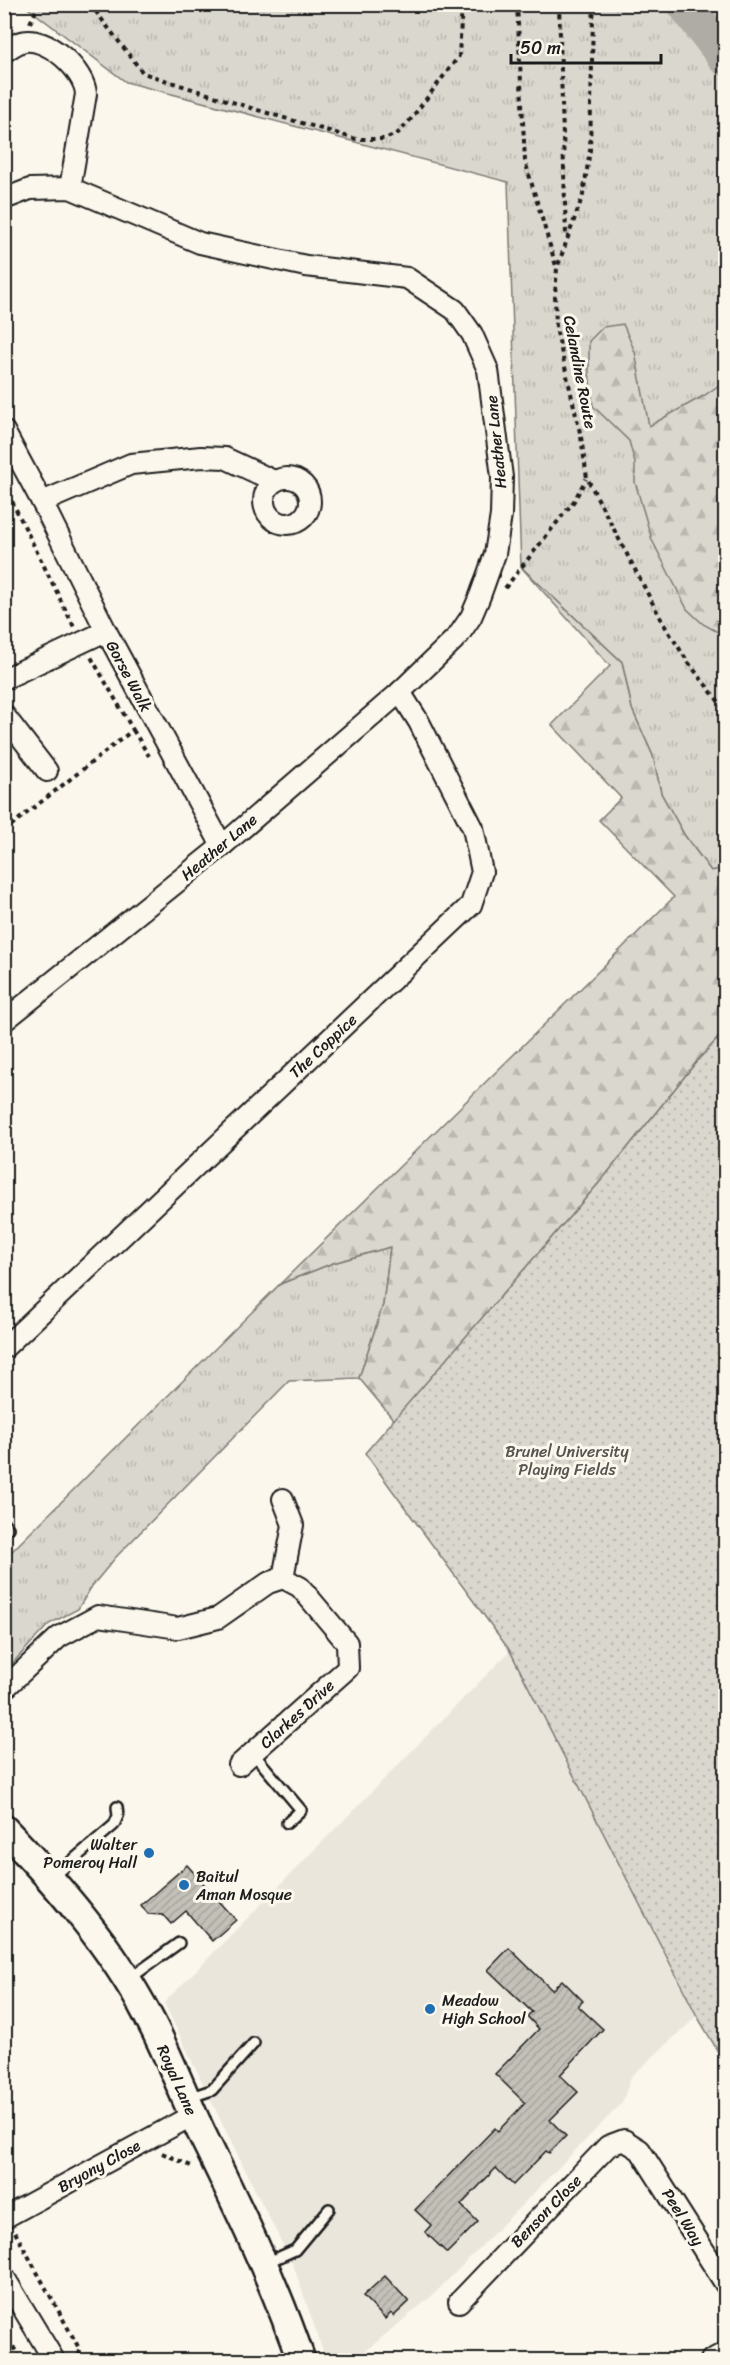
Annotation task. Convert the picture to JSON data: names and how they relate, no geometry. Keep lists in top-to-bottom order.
{
  "streets": {
    "street": [
      "Heather Lane",
      "Gorse Walk",
      "The Coppice",
      "Clarkes Drive",
      "Royal Lane",
      "Bryony Close",
      "Benson Close",
      "Peel Way"
    ],
    "path": ["Celandine Route"]
  },
  "crossings": [
    ["Heather Lane", "Gorse Walk"],
    ["Heather Lane", "The Coppice"],
    ["Royal Lane", "Bryony Close"],
    ["Benson Close", "Peel Way"]
  ],
  "parks": ["Brunel University Playing Fields"],
  "places": ["Walter Pomeroy Hall", "Baitul Aman Mosque", "Meadow High School"],
  "scale_bar": "50 m"
}
